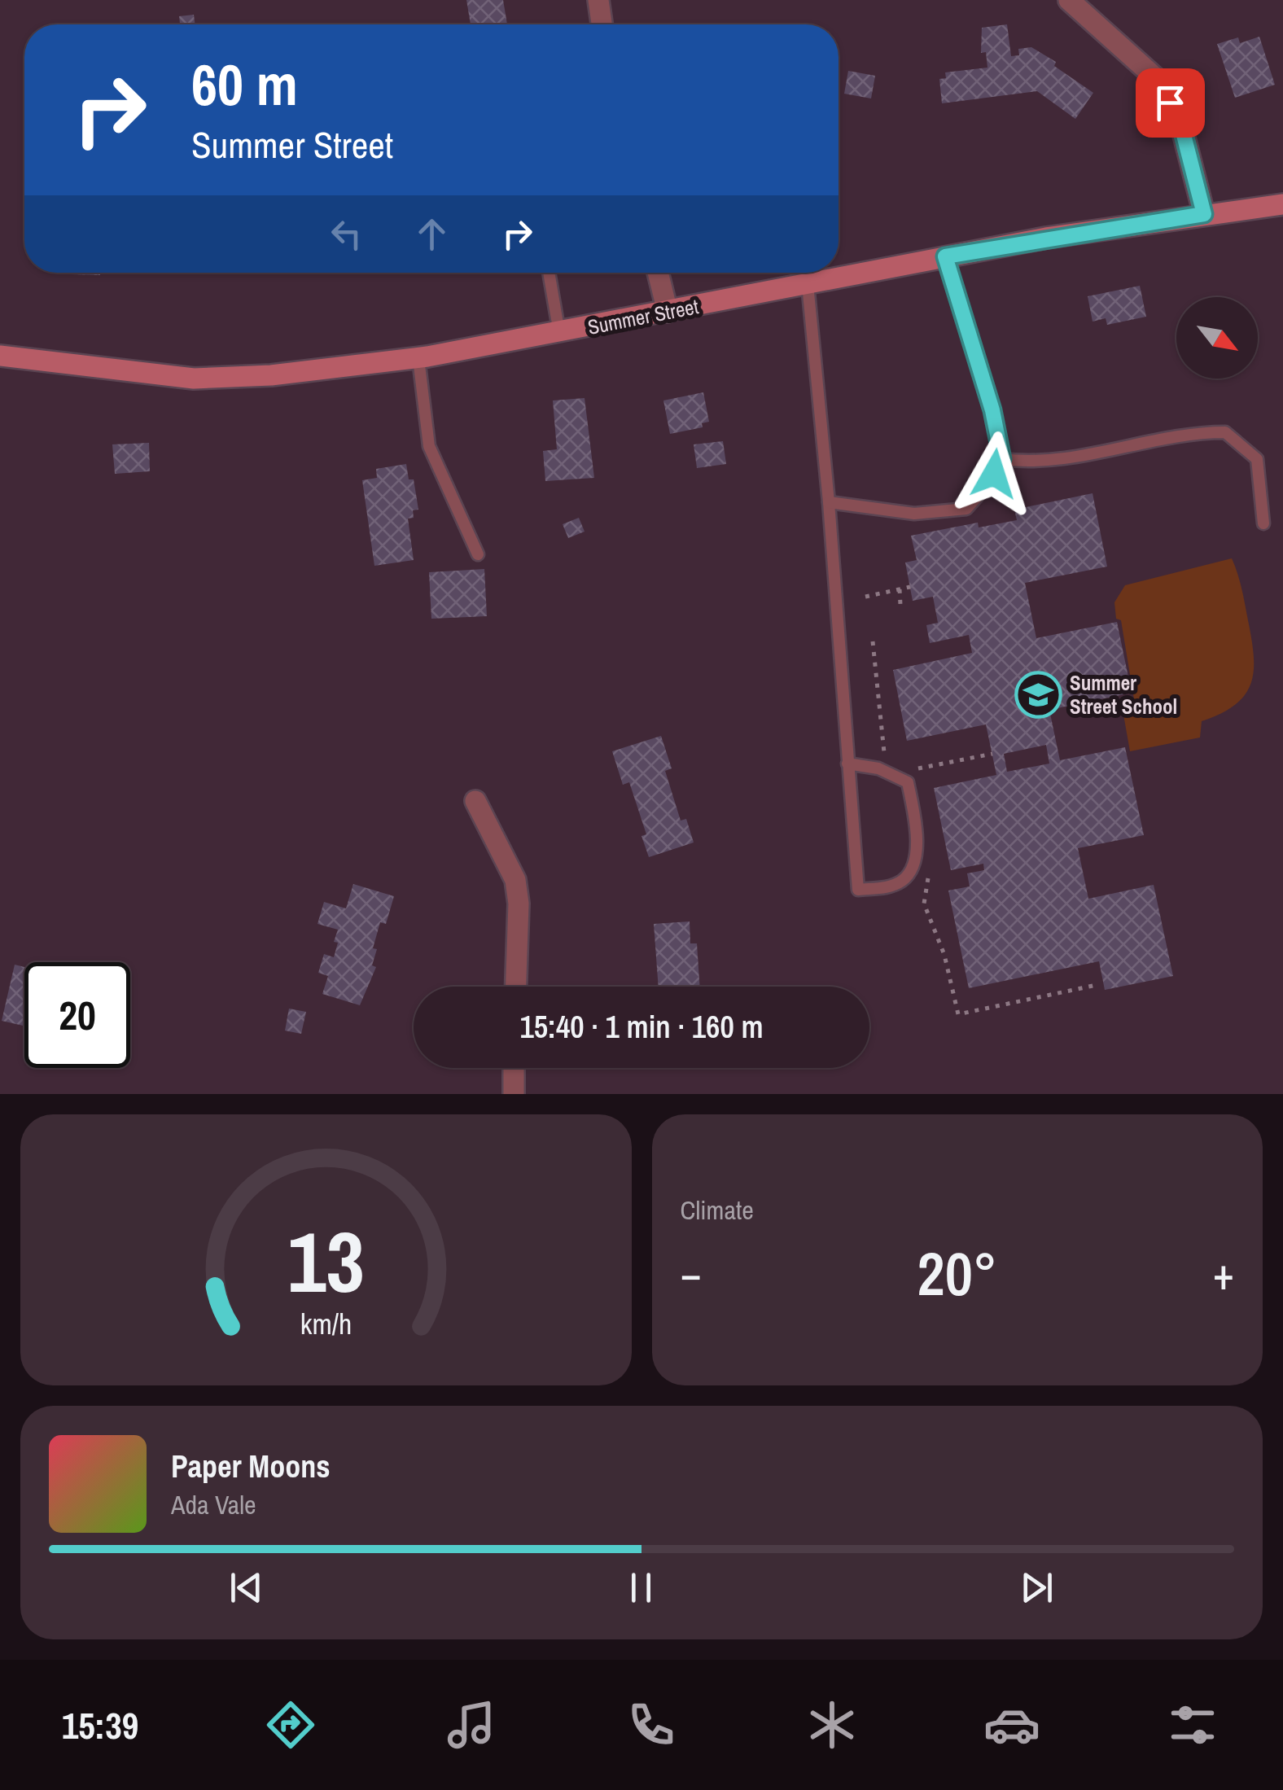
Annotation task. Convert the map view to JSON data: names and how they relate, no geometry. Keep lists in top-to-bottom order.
{
  "streets": {
    "main road": ["Summer Street"]
  },
  "places": {
    "school or university": ["Summer Street School"]
  },
  "north": "bottom right",
  "page": {
    "turn": ["60 m", "Summer Street"],
    "limit": "20",
    "trip": "15:40 · 1 min · 160 m",
    "tile": "Climate",
    "heat": ["−", "20°", "+"],
    "song": ["Paper Moons", "Ada Vale"],
    "tabs": "15:39",
    "gauge": ["13", "km/h"]
  }
}
